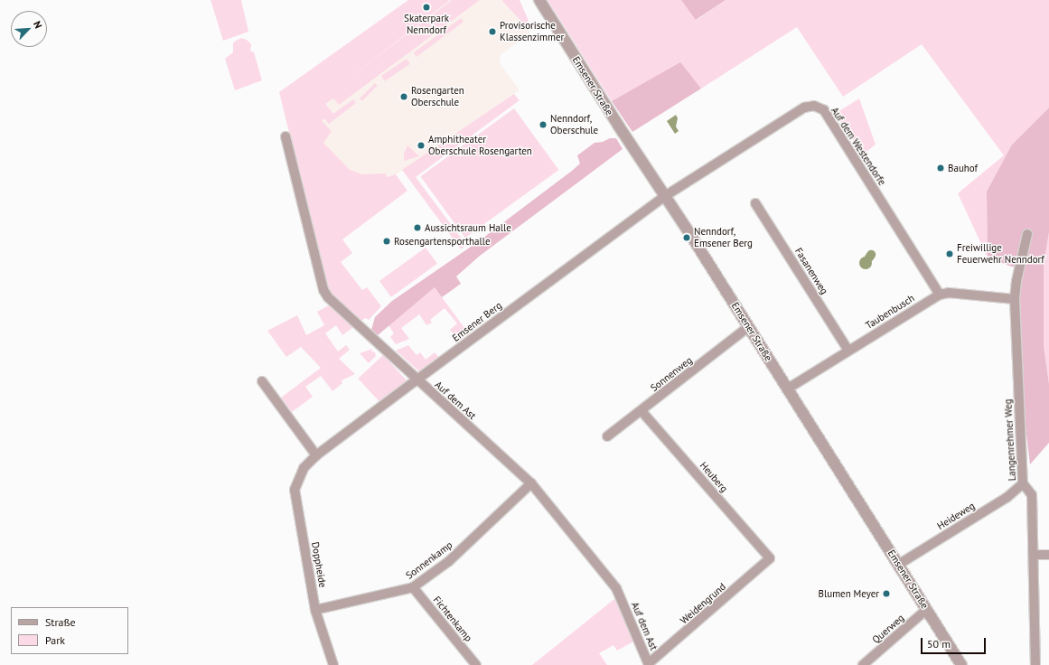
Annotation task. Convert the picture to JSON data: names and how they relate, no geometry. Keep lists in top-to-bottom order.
{
  "streets": {
    "street": [
      "Emsener Straße",
      "Auf dem Westendorfe",
      "Fasanenweg",
      "Taubenbusch",
      "Emsener Berg",
      "Sonnenweg",
      "Auf dem Ast",
      "Langenrehmer Weg",
      "Heuberg",
      "Heideweg",
      "Sonnenkamp",
      "Doppheide",
      "Weidengrund",
      "Fichtenkamp",
      "Querweg"
    ]
  },
  "crossings": [
    ["Emsener Straße", "Auf dem Westendorfe"],
    ["Emsener Straße", "Taubenbusch"],
    ["Emsener Straße", "Emsener Berg"],
    ["Emsener Straße", "Sonnenweg"],
    ["Emsener Straße", "Heideweg"],
    ["Emsener Straße", "Querweg"],
    ["Auf dem Westendorfe", "Taubenbusch"],
    ["Auf dem Westendorfe", "Emsener Berg"],
    ["Fasanenweg", "Taubenbusch"],
    ["Taubenbusch", "Langenrehmer Weg"],
    ["Emsener Berg", "Auf dem Ast"],
    ["Emsener Berg", "Doppheide"],
    ["Sonnenweg", "Heuberg"],
    ["Auf dem Ast", "Sonnenkamp"],
    ["Auf dem Ast", "Weidengrund"],
    ["Langenrehmer Weg", "Heideweg"],
    ["Heuberg", "Weidengrund"],
    ["Sonnenkamp", "Doppheide"],
    ["Sonnenkamp", "Fichtenkamp"]
  ],
  "places": [
    "Skaterpark Nenndorf",
    "Provisorische Klassenzimmer",
    "Rosengarten Oberschule",
    "Nenndorf, Oberschule",
    "Amphitheater Oberschule Rosengarten",
    "Bauhof",
    "Aussichtsraum Halle",
    "Nenndorf, Emsener Berg",
    "Rosengartensporthalle",
    "Freiwillige Feuerwehr Nenndorf",
    "Blumen Meyer"
  ],
  "legend": ["Straße", "Park"],
  "scale_bar": "50 m",
  "north": "top right"
}
